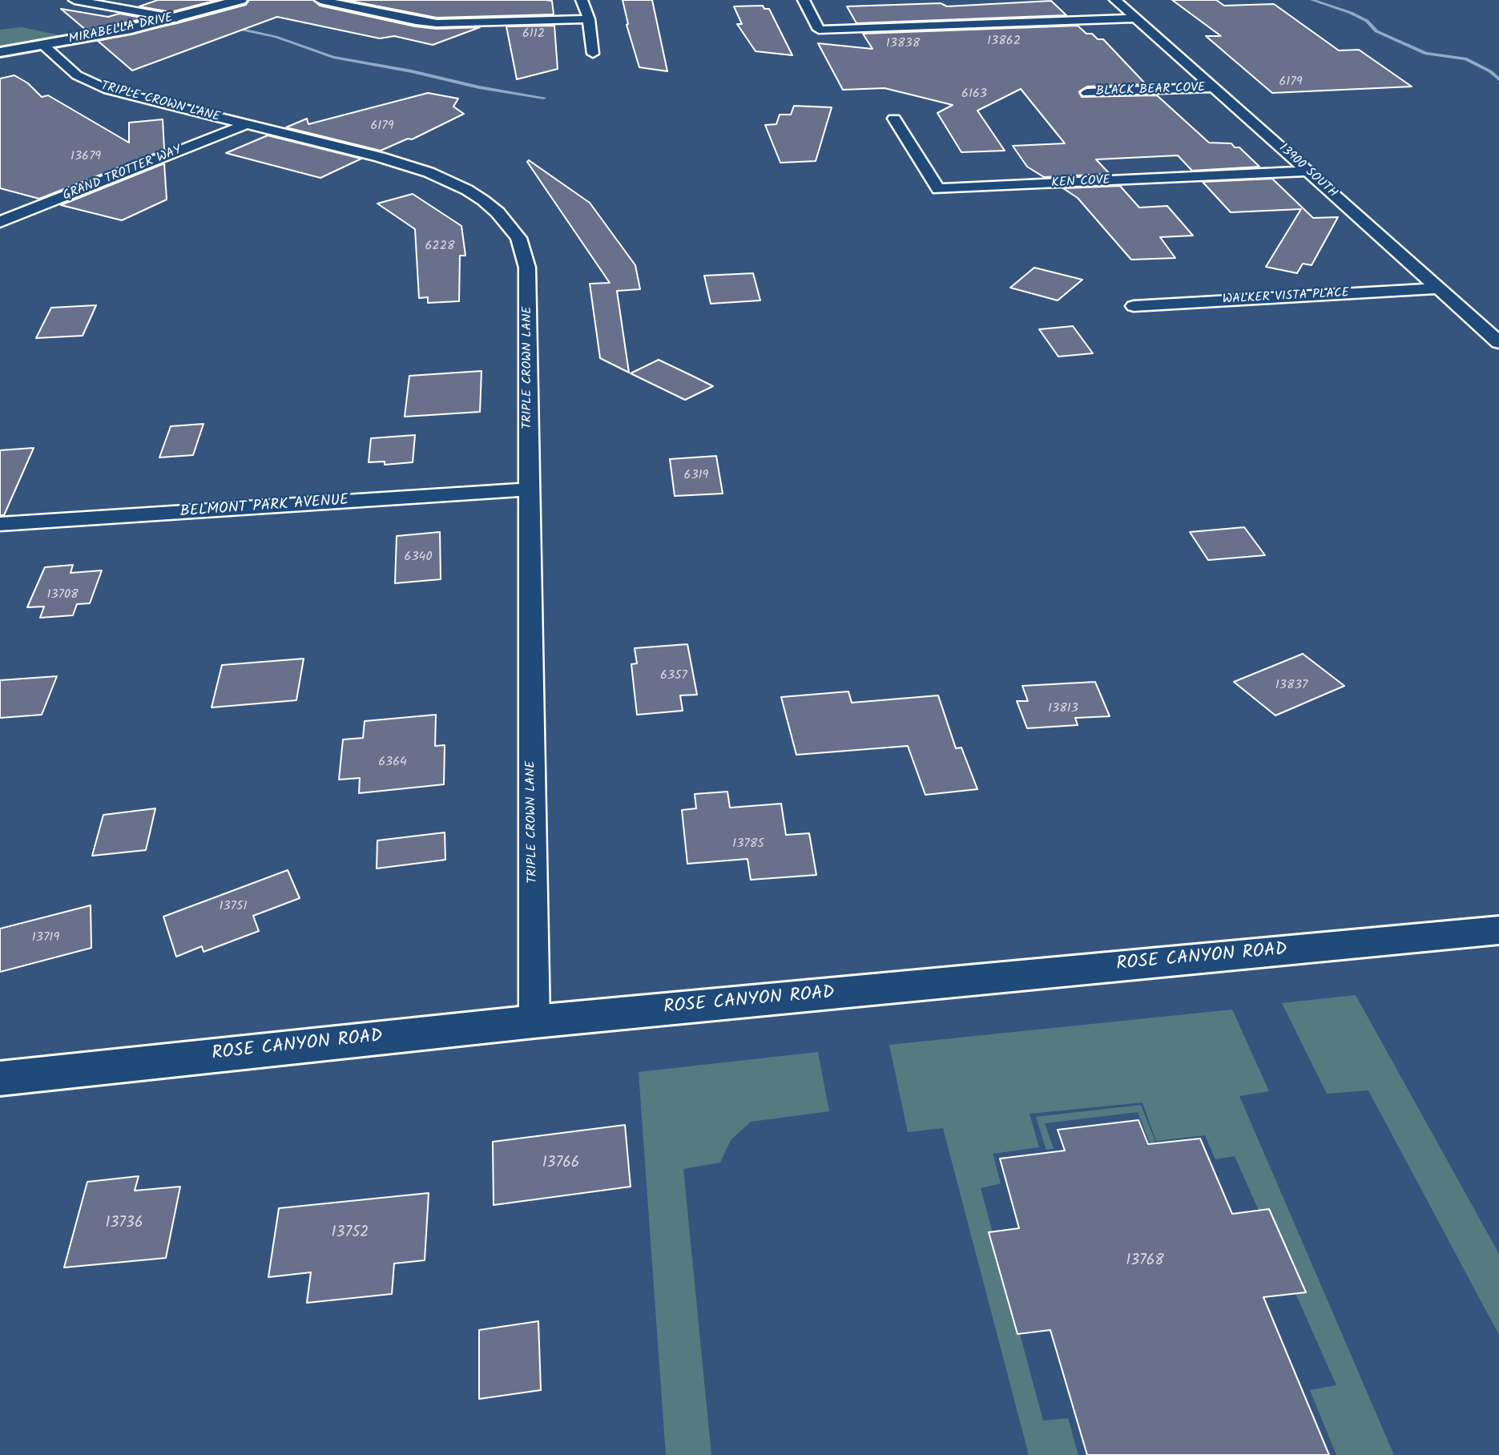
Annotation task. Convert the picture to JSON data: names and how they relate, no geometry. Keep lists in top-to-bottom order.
{
  "streets": {
    "street": [
      "MIRABELLA DRIVE",
      "BLACK BEAR COVE",
      "TRIPLE CROWN LANE",
      "13900 SOUTH",
      "GRAND TROTTER WAY",
      "KEN COVE",
      "WALKER VISTA PLACE",
      "BELMONT PARK AVENUE",
      "ROSE CANYON ROAD"
    ]
  },
  "crossings": [
    ["MIRABELLA DRIVE", "TRIPLE CROWN LANE"],
    ["BLACK BEAR COVE", "13900 SOUTH"],
    ["TRIPLE CROWN LANE", "GRAND TROTTER WAY"],
    ["TRIPLE CROWN LANE", "BELMONT PARK AVENUE"],
    ["TRIPLE CROWN LANE", "ROSE CANYON ROAD"],
    ["13900 SOUTH", "KEN COVE"],
    ["13900 SOUTH", "WALKER VISTA PLACE"]
  ],
  "house_numbers": [
    "6112",
    "13862",
    "13838",
    "6179",
    "6163",
    "6179",
    "13679",
    "6228",
    "6319",
    "6340",
    "13708",
    "6357",
    "13837",
    "13813",
    "6364",
    "13785",
    "13751",
    "13719",
    "13766",
    "13736",
    "13752",
    "13768"
  ]
}
